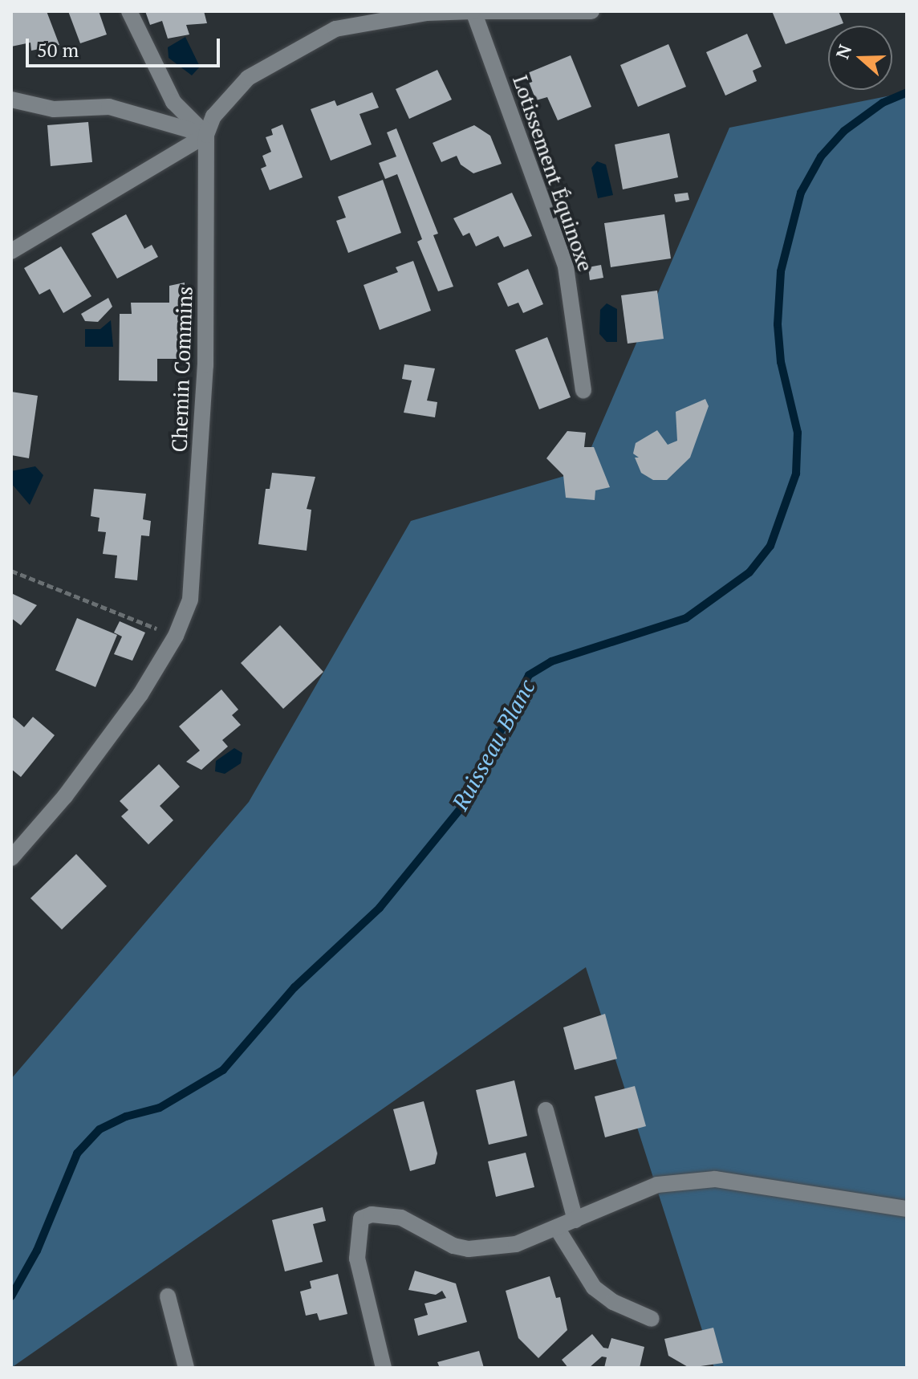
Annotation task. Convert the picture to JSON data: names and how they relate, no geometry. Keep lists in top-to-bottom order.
{
  "streets": {
    "street": ["Lotissement Équinoxe", "Chemin Commins"]
  },
  "crossings": [
    ["Lotissement Équinoxe", "Chemin Commins"]
  ],
  "water": ["Ruisseau Blanc"],
  "scale_bar": "50 m",
  "north": "left"
}
